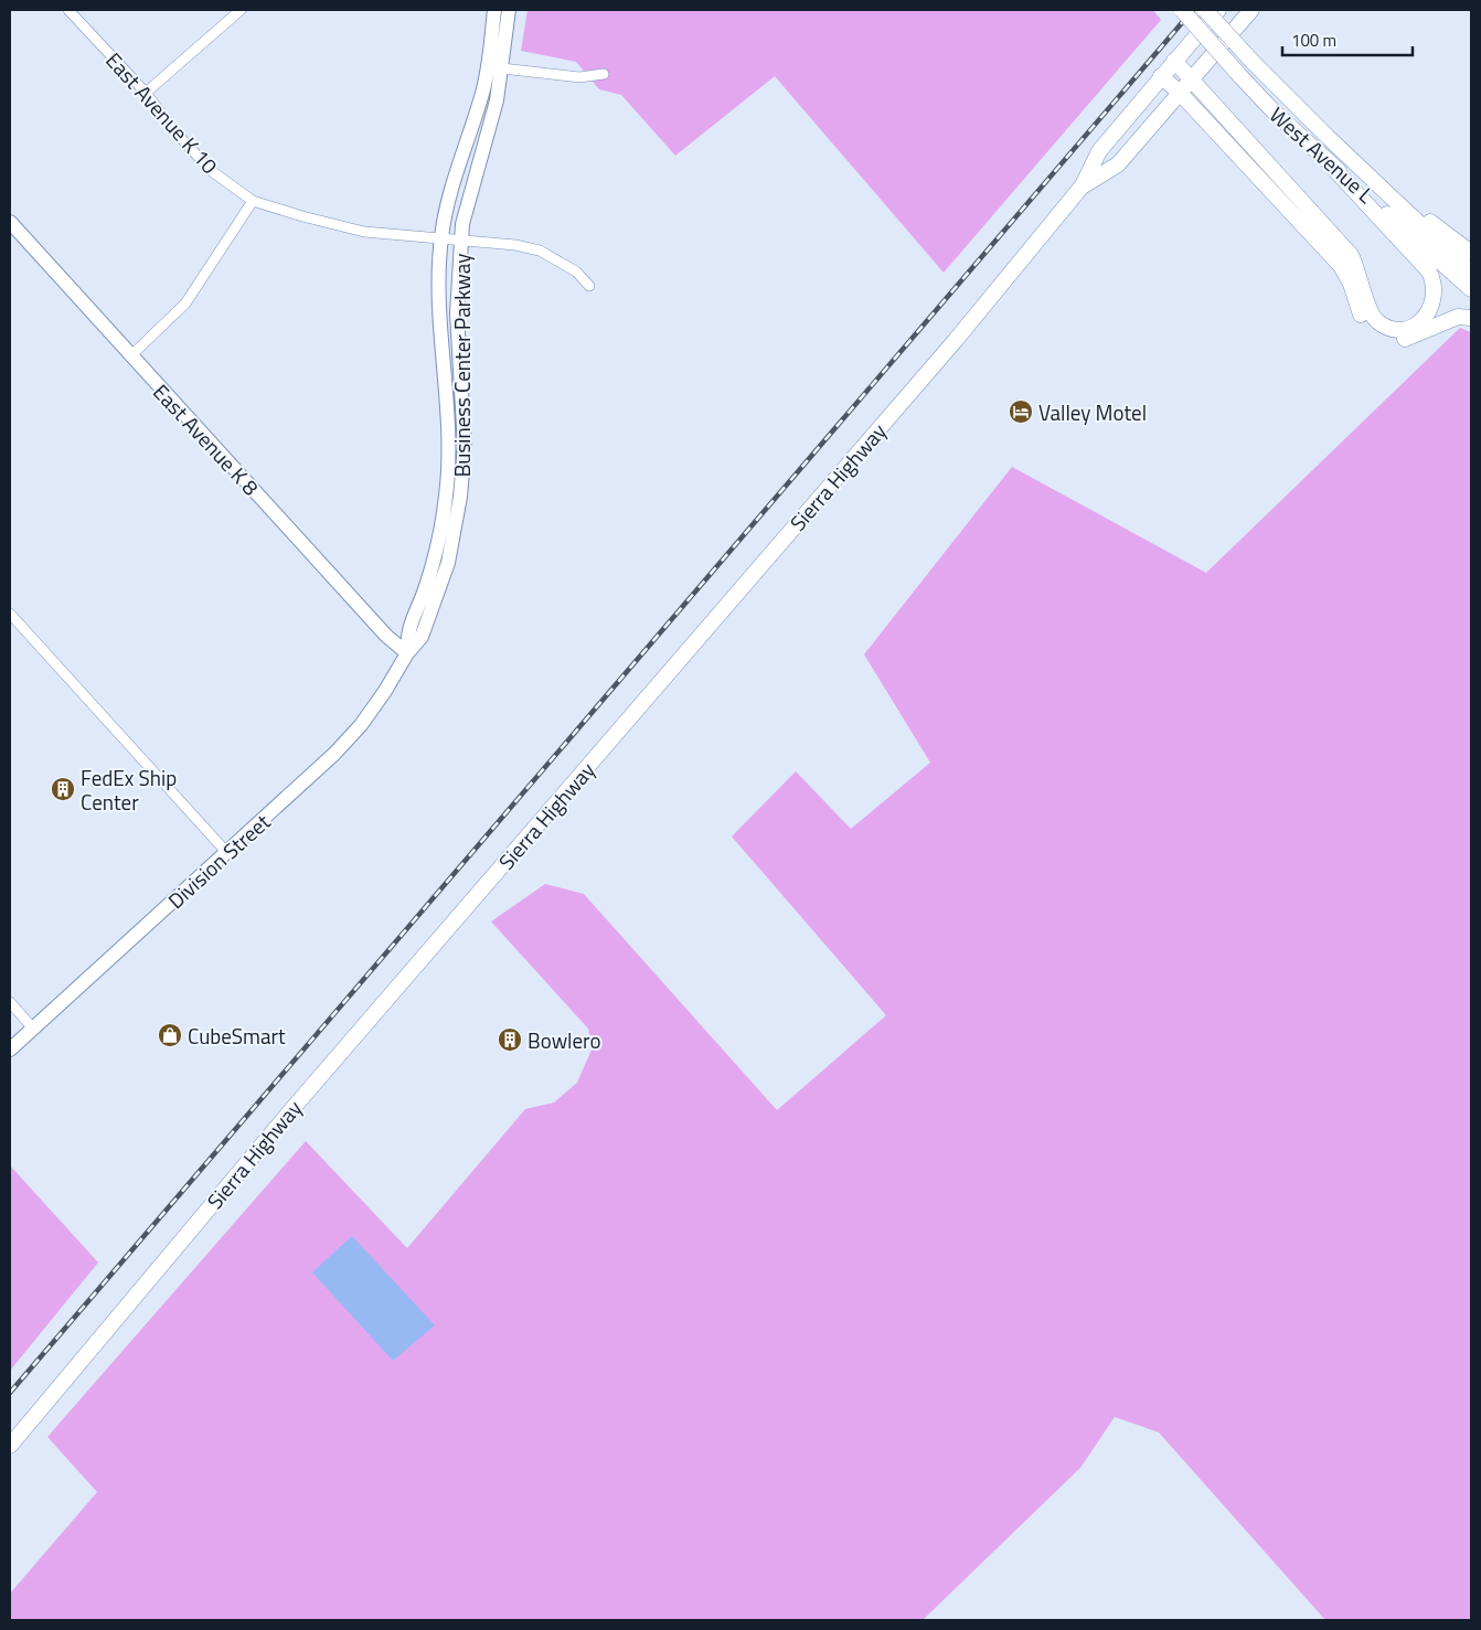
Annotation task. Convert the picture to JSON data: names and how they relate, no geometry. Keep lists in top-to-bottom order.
{
  "streets": {
    "main road": [
      "West Avenue L",
      "Business Center Parkway",
      "East Avenue K 8",
      "Sierra Highway",
      "Division Street"
    ],
    "street": ["East Avenue K 10"]
  },
  "crossings": [
    ["East Avenue K 10", "Business Center Parkway"],
    ["Business Center Parkway", "East Avenue K 8"],
    ["Business Center Parkway", "Division Street"],
    ["East Avenue K 8", "Division Street"]
  ],
  "places": {
    "hotel": ["Valley Motel"],
    "building": ["FedEx Ship Center", "Bowlero"],
    "shop": ["CubeSmart"]
  },
  "scale_bar": "100 m"
}
